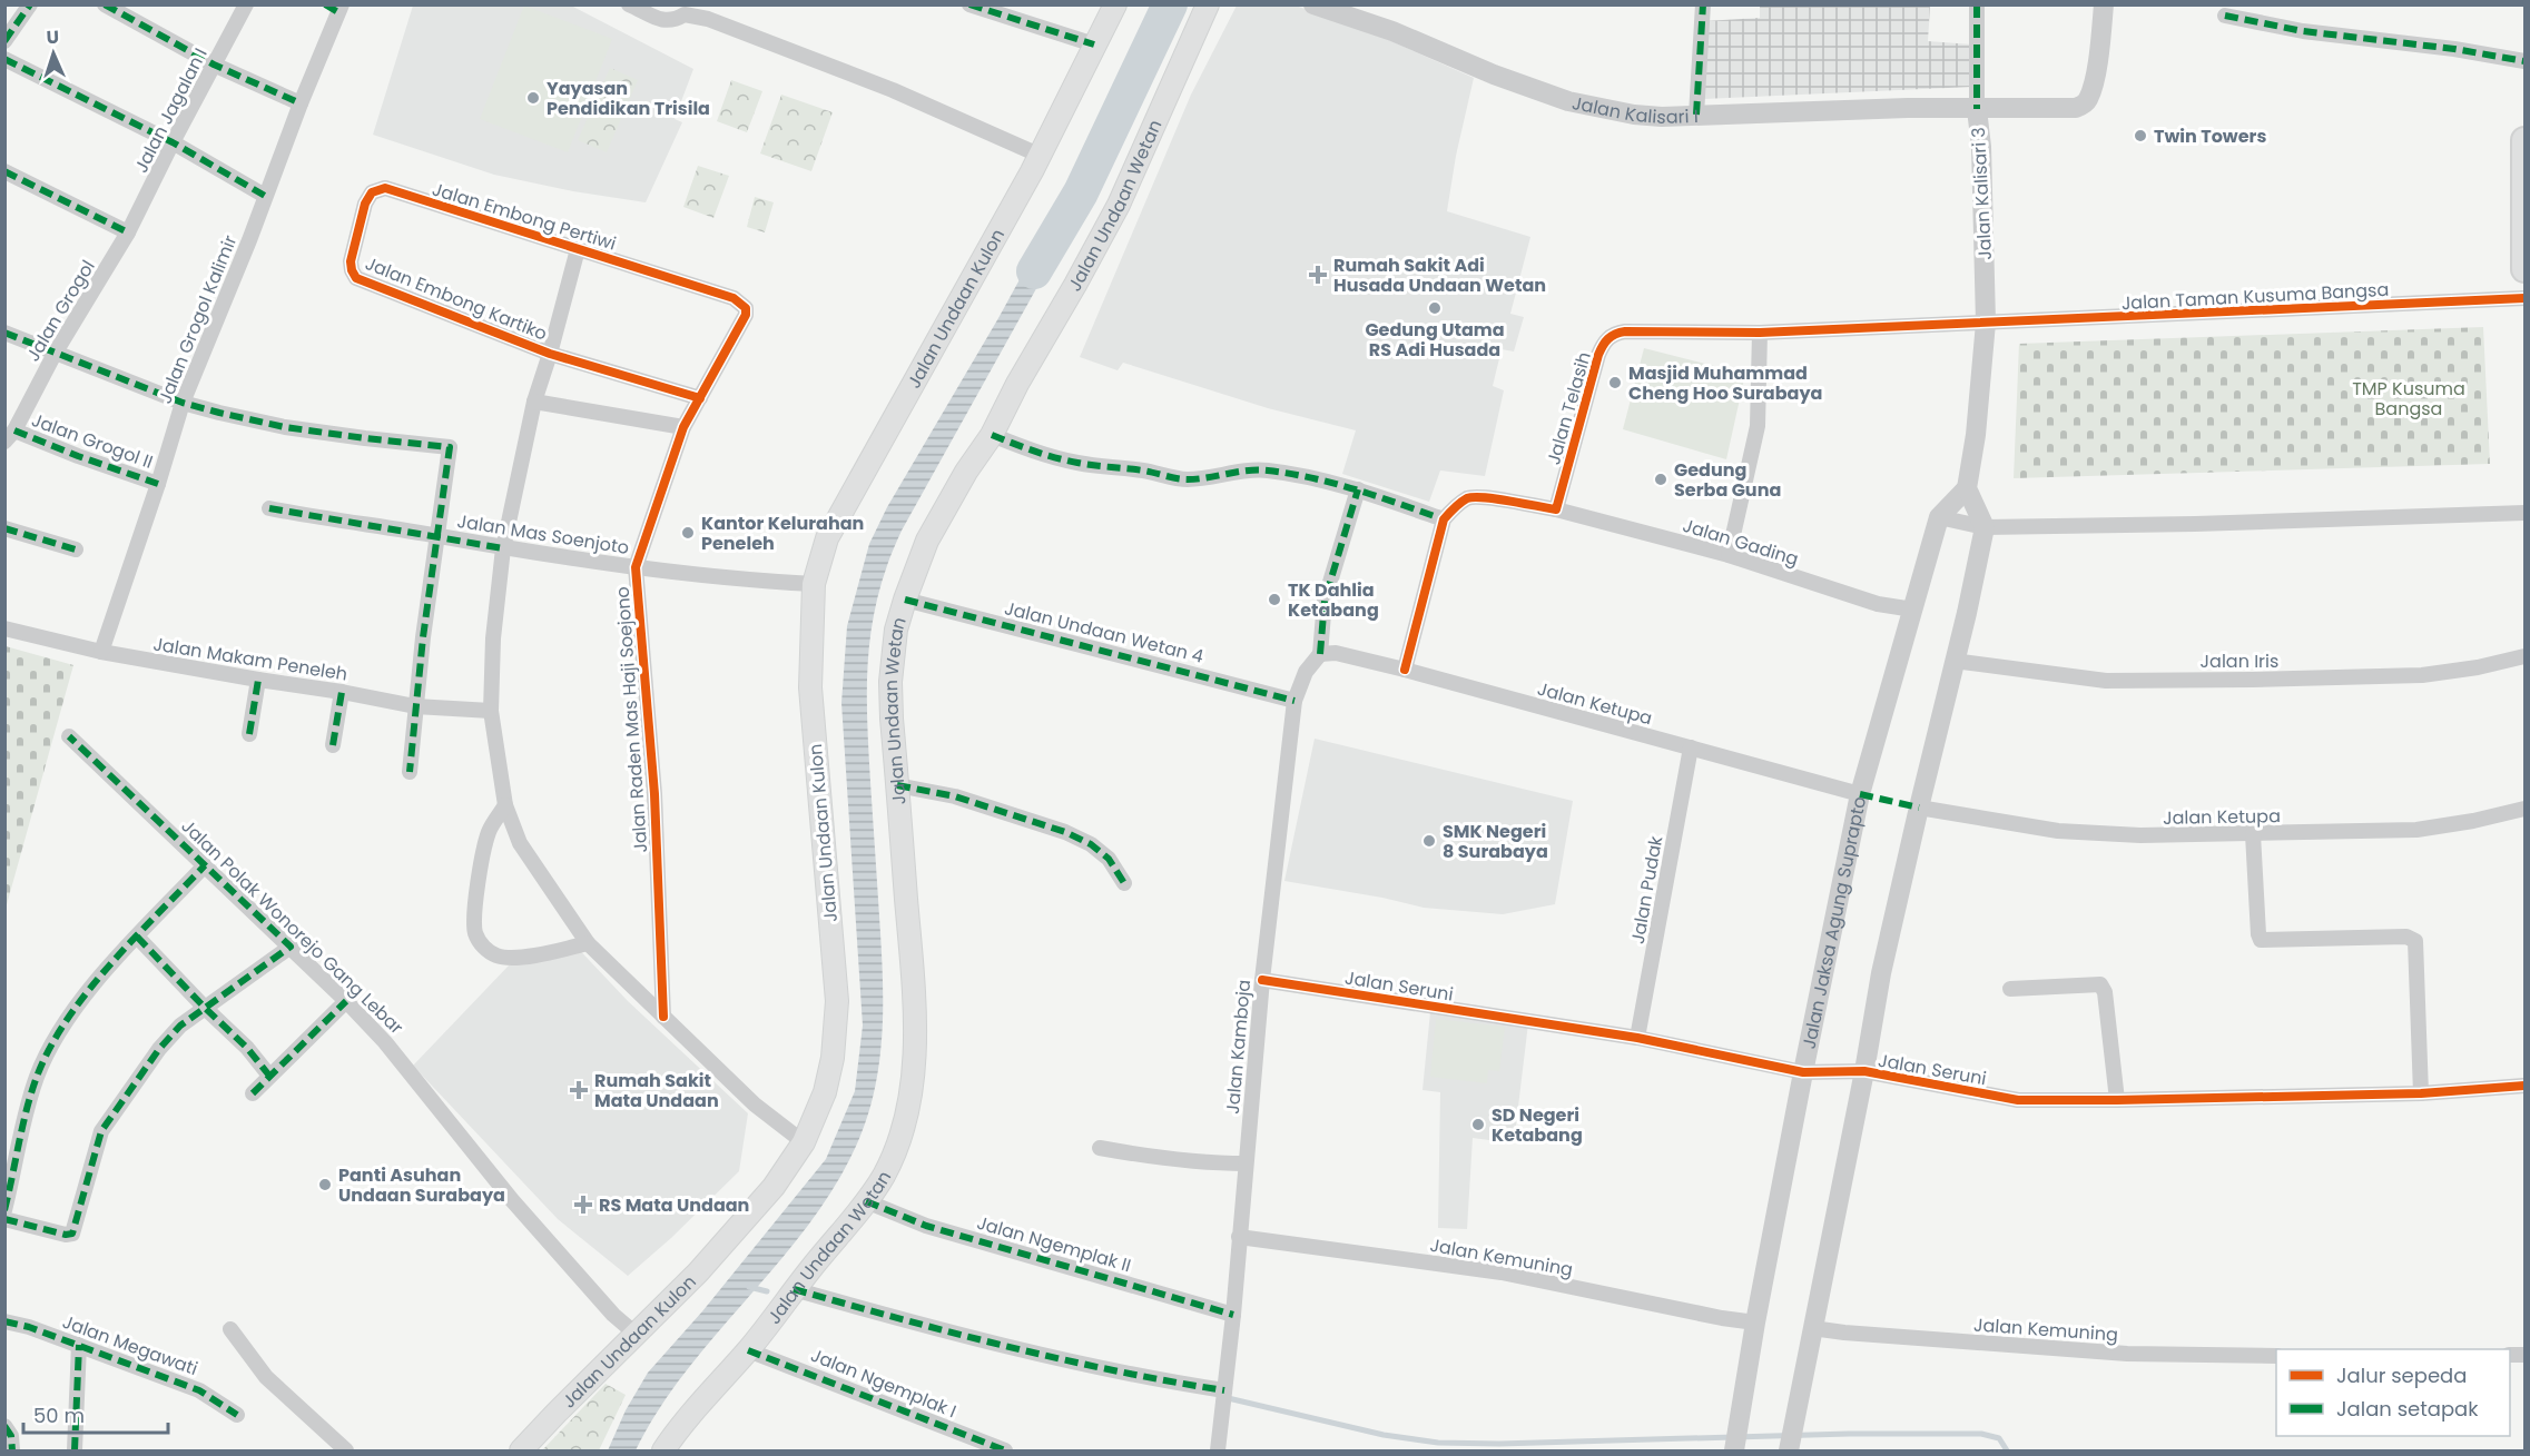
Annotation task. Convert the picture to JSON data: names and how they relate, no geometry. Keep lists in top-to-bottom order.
{
  "streets": {
    "main road": ["Jalan Undaan Wetan", "Jalan Undaan Kulon"],
    "street": [
      "Jalan Kalisari I",
      "Jalan Jagalan I",
      "Jalan Kalisari 3",
      "Jalan Embong Pertiwi",
      "Jalan Taman Kusuma Bangsa",
      "Jalan Embong Kartiko",
      "Jalan Grogol",
      "Jalan Grogol Kalimir",
      "Jalan Telasih",
      "Jalan Grogol II",
      "Jalan Mas Soenjoto",
      "Jalan Gading",
      "Jalan Undaan Wetan 4",
      "Jalan Makam Peneleh",
      "Jalan Iris",
      "Jalan Ketupa",
      "Jalan Raden Mas Haji Soejono",
      "Jalan Pudak",
      "Jalan Jaksa Agung Suprapto",
      "Jalan Polak Wonorejo Gang Lebar",
      "Jalan Seruni",
      "Jalan Kamboja",
      "Jalan Ngemplak II",
      "Jalan Kemuning",
      "Jalan Megawati",
      "Jalan Ngemplak I"
    ]
  },
  "crossings": [
    ["Jalan Kalisari I", "Jalan Kalisari 3"],
    ["Jalan Jagalan I", "Jalan Grogol"],
    ["Jalan Kalisari 3", "Jalan Taman Kusuma Bangsa"],
    ["Jalan Kalisari 3", "Jalan Telasih"],
    ["Jalan Undaan Wetan", "Jalan Undaan Wetan 4"],
    ["Jalan Undaan Wetan", "Jalan Ngemplak II"],
    ["Jalan Undaan Wetan", "Jalan Ngemplak I"],
    ["Jalan Embong Pertiwi", "Jalan Embong Kartiko"],
    ["Jalan Embong Pertiwi", "Jalan Raden Mas Haji Soejono"],
    ["Jalan Taman Kusuma Bangsa", "Jalan Telasih"],
    ["Jalan Embong Kartiko", "Jalan Raden Mas Haji Soejono"],
    ["Jalan Undaan Kulon", "Jalan Mas Soenjoto"],
    ["Jalan Undaan Kulon", "Jalan Polak Wonorejo Gang Lebar"],
    ["Jalan Grogol", "Jalan Grogol II"],
    ["Jalan Grogol Kalimir", "Jalan Grogol II"],
    ["Jalan Grogol Kalimir", "Jalan Makam Peneleh"],
    ["Jalan Telasih", "Jalan Gading"],
    ["Jalan Mas Soenjoto", "Jalan Raden Mas Haji Soejono"],
    ["Jalan Gading", "Jalan Jaksa Agung Suprapto"],
    ["Jalan Undaan Wetan 4", "Jalan Kamboja"],
    ["Jalan Ketupa", "Jalan Pudak"],
    ["Jalan Ketupa", "Jalan Jaksa Agung Suprapto"],
    ["Jalan Ketupa", "Jalan Kamboja"],
    ["Jalan Pudak", "Jalan Seruni"],
    ["Jalan Jaksa Agung Suprapto", "Jalan Seruni"],
    ["Jalan Jaksa Agung Suprapto", "Jalan Kemuning"],
    ["Jalan Seruni", "Jalan Kamboja"],
    ["Jalan Kamboja", "Jalan Ngemplak II"],
    ["Jalan Kamboja", "Jalan Kemuning"]
  ],
  "parks": ["TMP Kusuma Bangsa"],
  "places": {
    "other": [
      "Yayasan Pendidikan Trisila",
      "Twin Towers",
      "Gedung Utama RS Adi Husada",
      "Masjid Muhammad Cheng Hoo Surabaya",
      "Gedung Serba Guna",
      "Kantor Kelurahan Peneleh",
      "TK Dahlia Ketabang",
      "SMK Negeri 8 Surabaya",
      "SD Negeri Ketabang",
      "Panti Asuhan Undaan Surabaya"
    ],
    "health": ["Rumah Sakit Adi Husada Undaan Wetan", "Rumah Sakit Mata Undaan", "RS Mata Undaan"]
  },
  "legend": ["Jalur sepeda", "Jalan setapak"],
  "scale_bar": "50 m",
  "north": "top"
}
